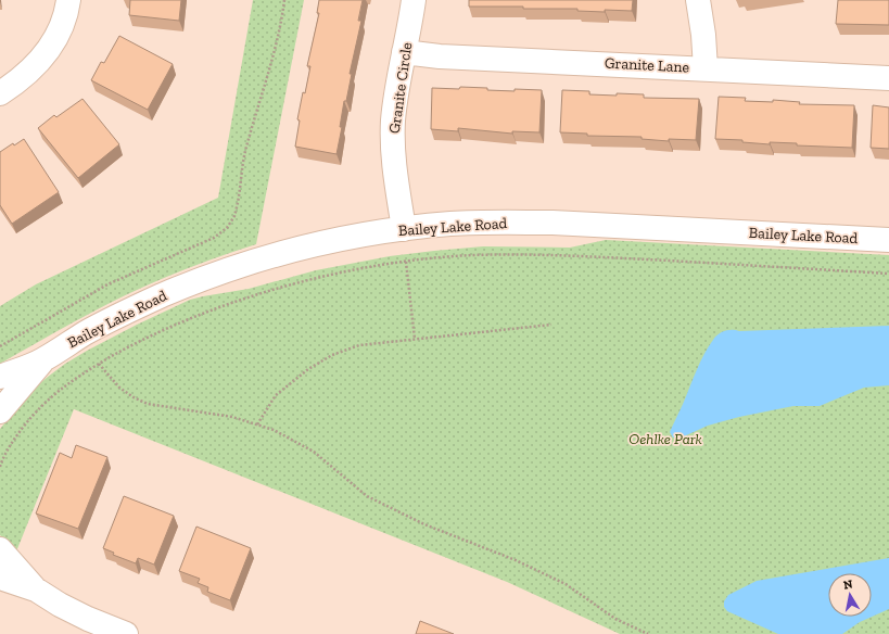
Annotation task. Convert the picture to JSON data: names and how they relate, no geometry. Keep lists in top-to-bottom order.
{
  "streets": {
    "street": ["Granite Lane", "Granite Circle", "Bailey Lake Road"]
  },
  "crossings": [
    ["Granite Lane", "Granite Circle"],
    ["Granite Circle", "Bailey Lake Road"]
  ],
  "parks": ["Oehlke Park"],
  "north": "top"
}
